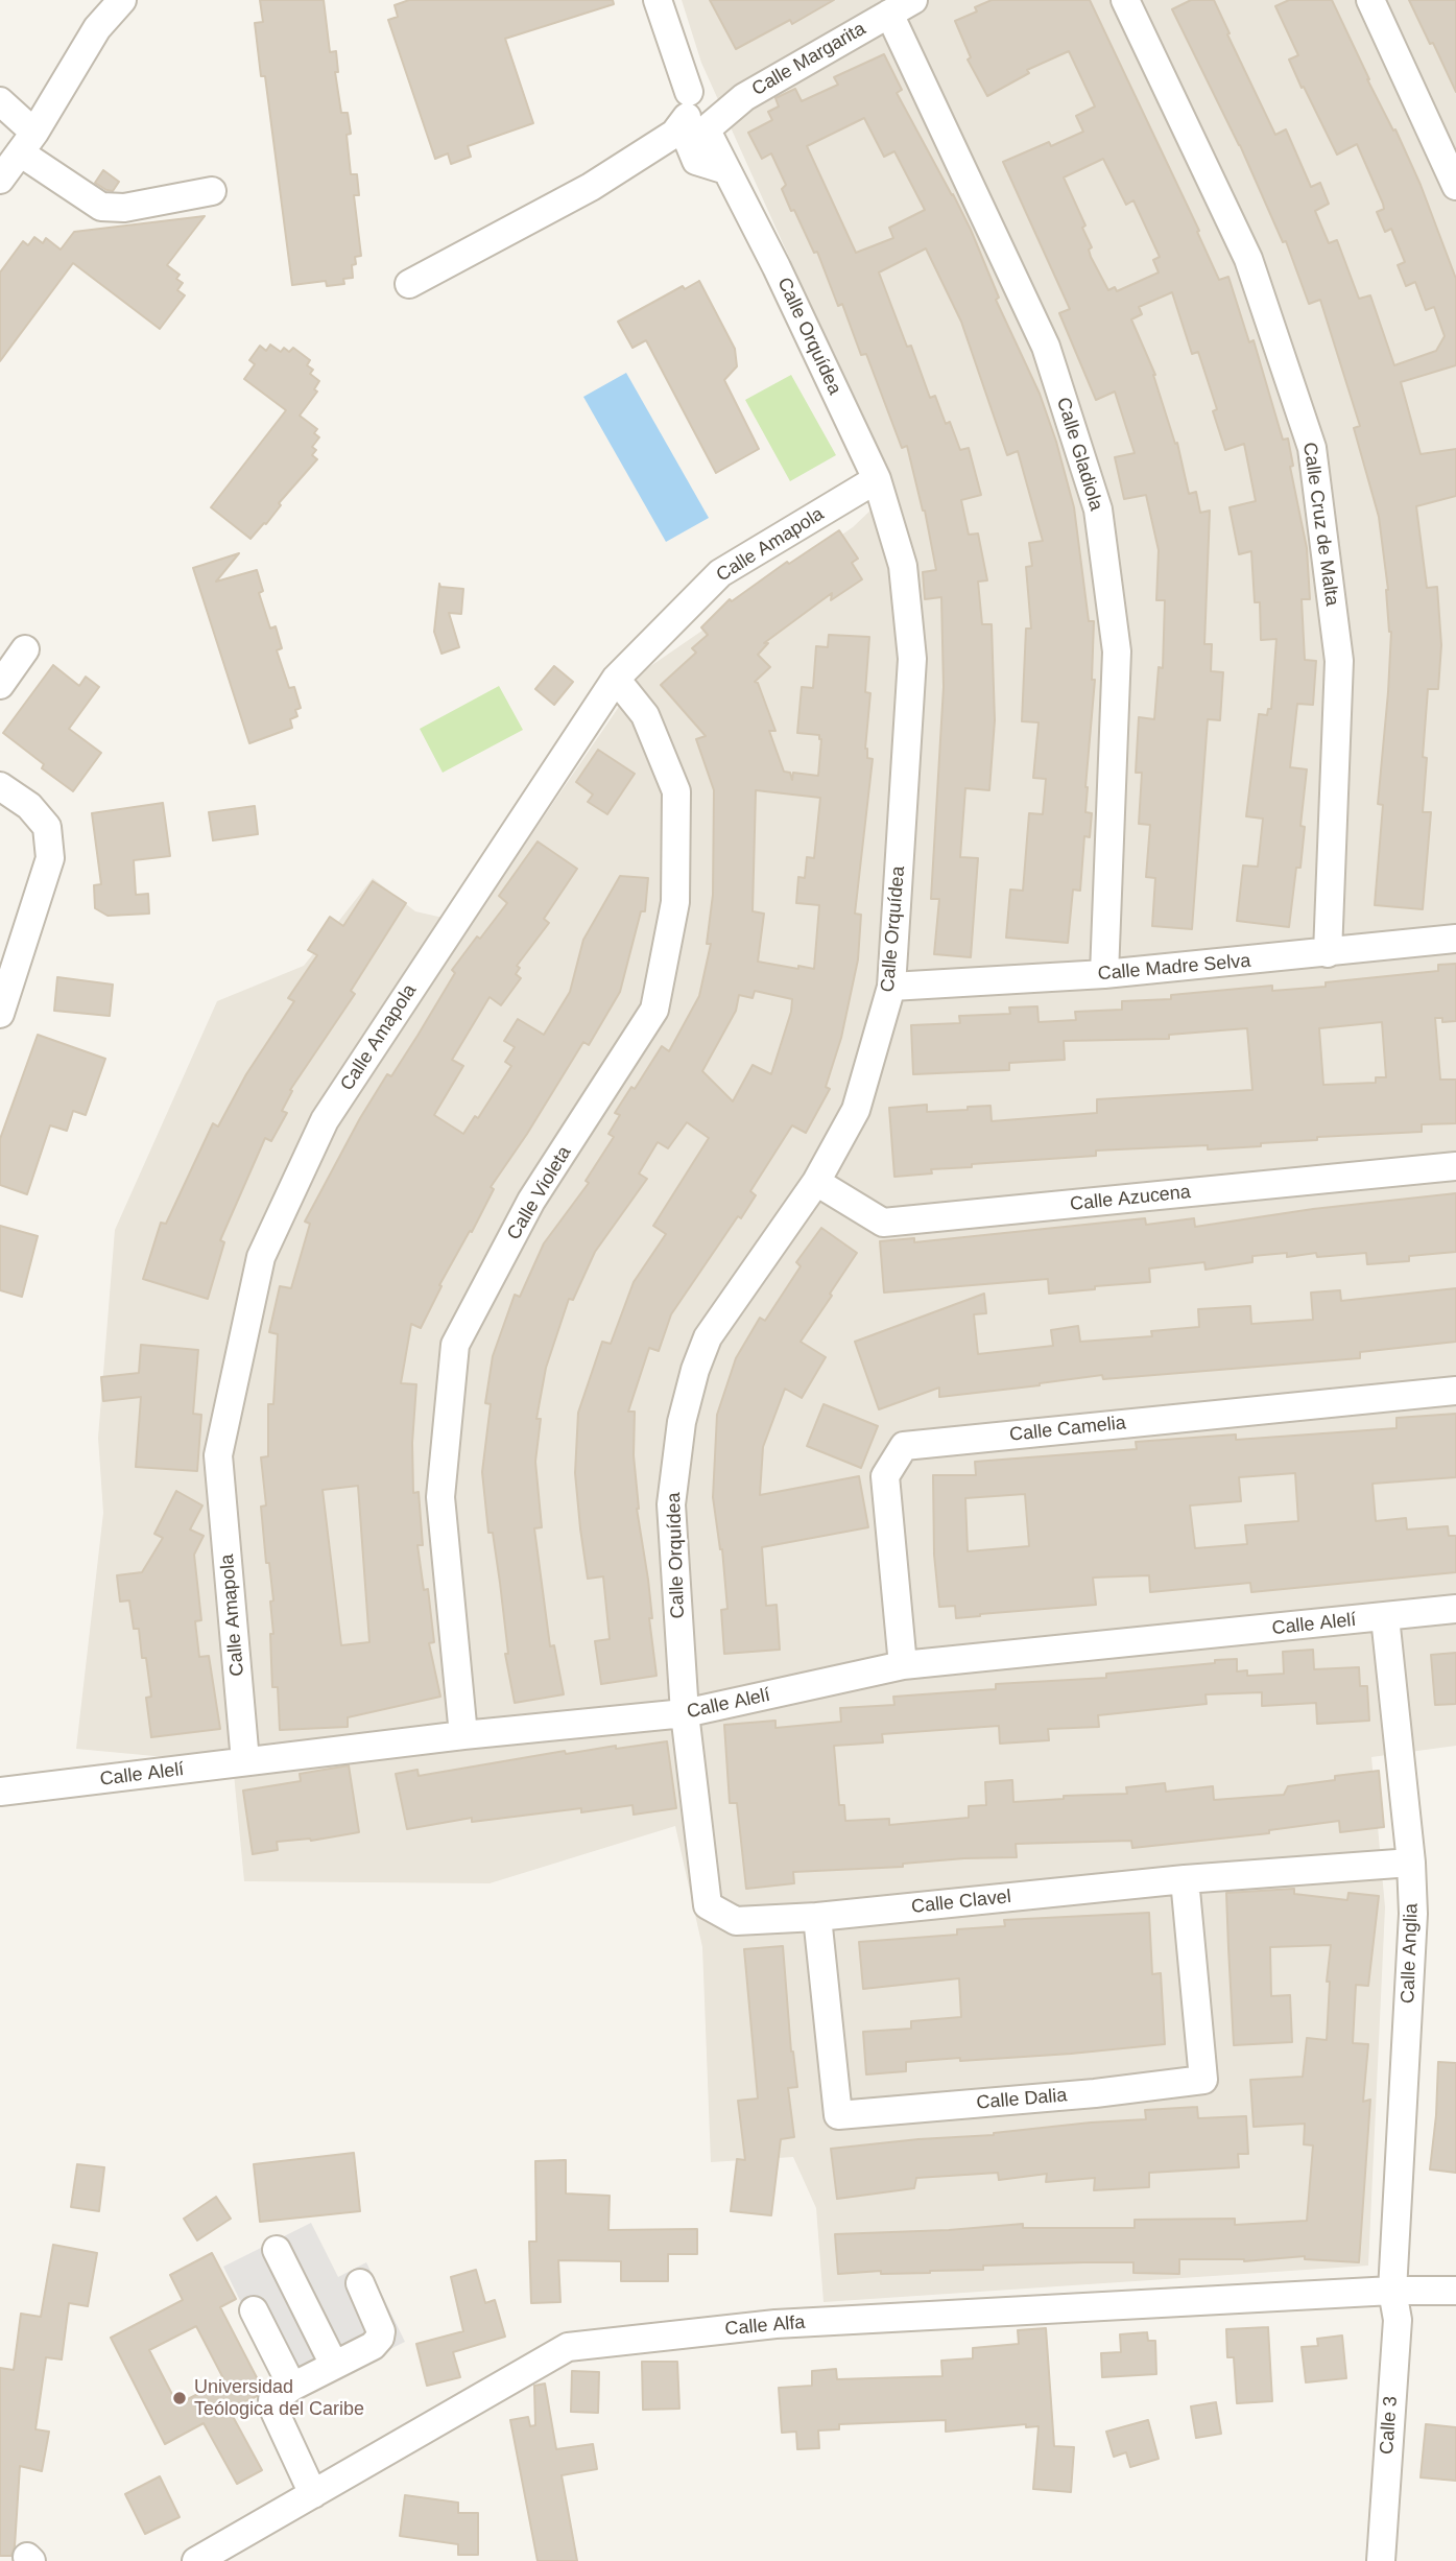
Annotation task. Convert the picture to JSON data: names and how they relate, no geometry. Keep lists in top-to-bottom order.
{
  "streets": {
    "street": [
      "Calle Margarita",
      "Calle Orquídea",
      "Calle Gladiola",
      "Calle Cruz de Malta",
      "Calle Amapola",
      "Calle Madre Selva",
      "Calle Violeta",
      "Calle Azucena",
      "Calle Camelia",
      "Calle Alelí",
      "Calle Clavel",
      "Calle Anglia",
      "Calle Dalia",
      "Calle Alfa",
      "Calle 3"
    ]
  },
  "crossings": [
    ["Calle Margarita", "Calle Orquídea"],
    ["Calle Margarita", "Calle Gladiola"],
    ["Calle Orquídea", "Calle Amapola"],
    ["Calle Orquídea", "Calle Madre Selva"],
    ["Calle Orquídea", "Calle Azucena"],
    ["Calle Orquídea", "Calle Alelí"],
    ["Calle Orquídea", "Calle Clavel"],
    ["Calle Gladiola", "Calle Madre Selva"],
    ["Calle Cruz de Malta", "Calle Madre Selva"],
    ["Calle Amapola", "Calle Violeta"],
    ["Calle Amapola", "Calle Alelí"],
    ["Calle Violeta", "Calle Alelí"],
    ["Calle Camelia", "Calle Alelí"],
    ["Calle Alelí", "Calle Clavel"],
    ["Calle Alelí", "Calle Anglia"],
    ["Calle Clavel", "Calle Anglia"],
    ["Calle Clavel", "Calle Dalia"],
    ["Calle Anglia", "Calle Alfa"],
    ["Calle Anglia", "Calle 3"],
    ["Calle Alfa", "Calle 3"]
  ],
  "places": ["Universidad Teólogica del Caribe"]
}
